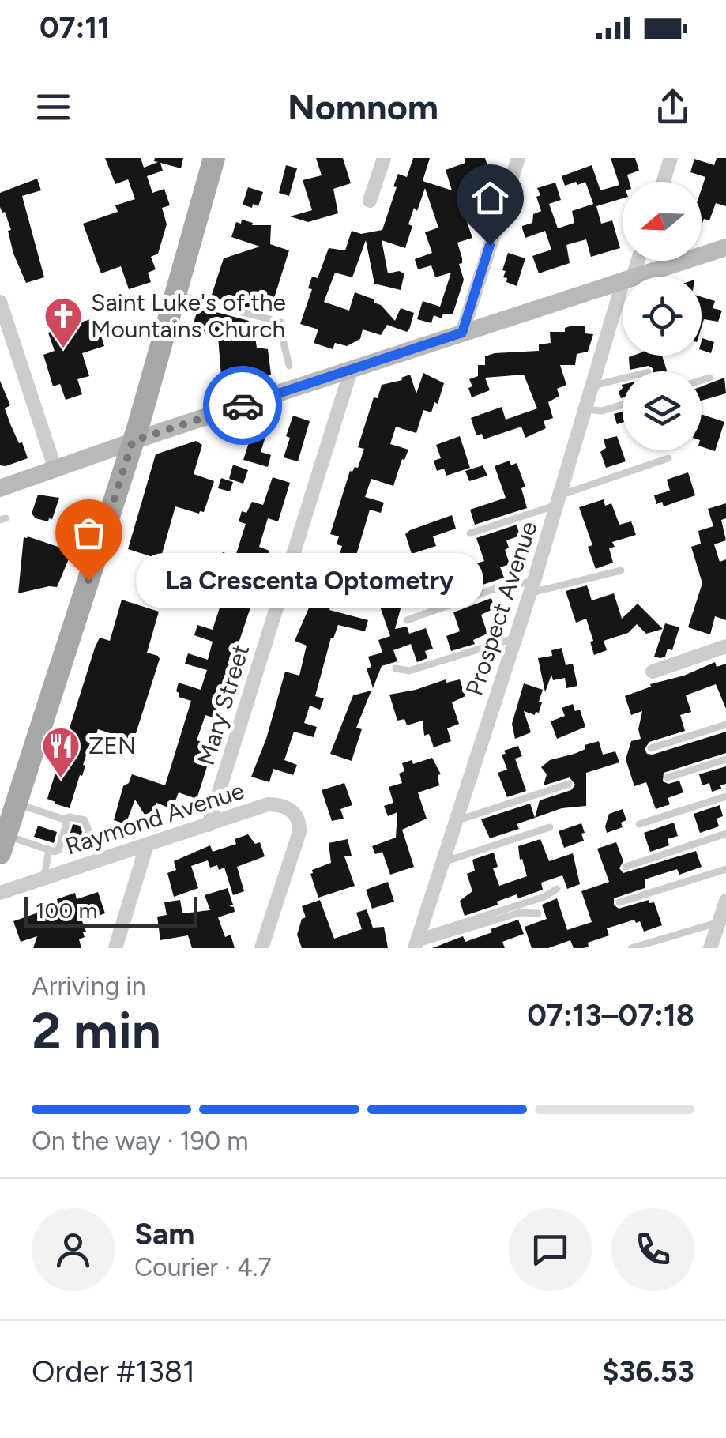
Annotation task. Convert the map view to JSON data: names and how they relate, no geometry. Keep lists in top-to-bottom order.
{
  "streets": {
    "street": ["Prospect Avenue", "Mary Street", "Raymond Avenue"]
  },
  "crossings": [
    ["Mary Street", "Raymond Avenue"]
  ],
  "places": {
    "church": ["Saint Luke's of the Mountains Church"],
    "other": ["La Crescenta Optometry"],
    "restaurant": ["ZEN"]
  },
  "scale_bar": "100 m",
  "north": "left",
  "page": {
    "status": "07:11",
    "header": "Nomnom",
    "bubble": "La Crescenta Optometry",
    "scale": "100 m",
    "heading": ["2 min", "Arriving in", "07:13–07:18"],
    "panel": [
      "Sam",
      "Courier · 4.7",
      "Order #1381",
      "$36.53"
    ],
    "bar": "On the way · 190 m"
  }
}
